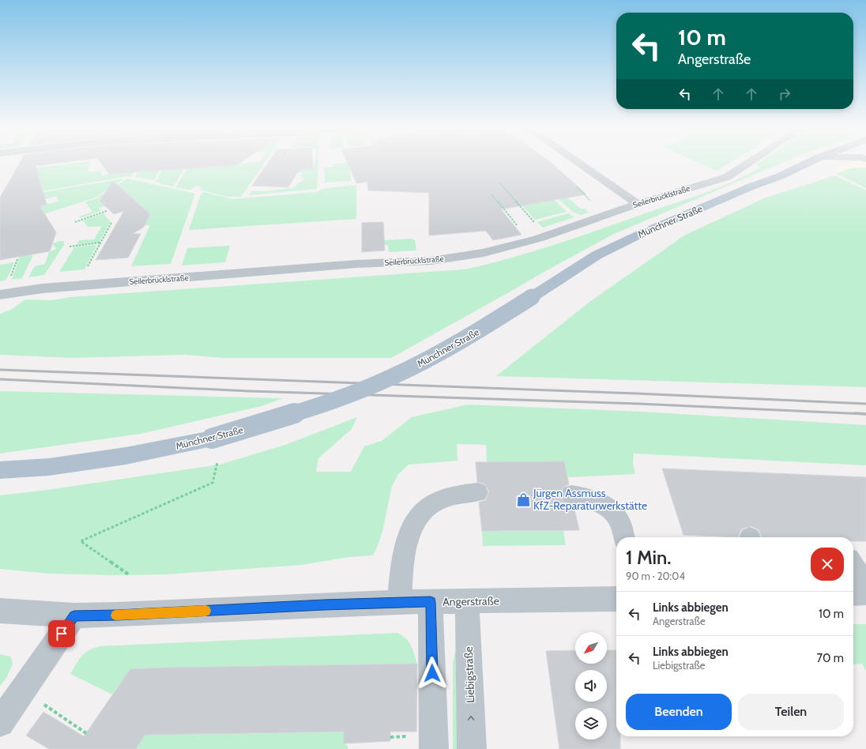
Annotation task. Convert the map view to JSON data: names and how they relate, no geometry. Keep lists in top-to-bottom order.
{
  "streets": {
    "main road": ["Münchner Straße"],
    "street": ["Seilerbrücklstraße", "Angerstraße", "Liebigstraße"]
  },
  "crossings": [
    ["Angerstraße", "Liebigstraße"]
  ],
  "places": {
    "shop": ["Jürgen Assmuss KfZ-Reparaturwerkstätte"]
  },
  "north": "bottom left",
  "page": {
    "turn": ["10 m", "Angerstraße"],
    "heading": ["1 Min.", "90 m · 20:04"],
    "list": [
      {
        "name": "Links abbiegen",
        "note": "Angerstraße",
        "value": "10 m"
      },
      {
        "name": "Links abbiegen",
        "note": "Liebigstraße",
        "value": "70 m"
      }
    ],
    "buttons": ["Beenden", "Teilen"]
  }
}
